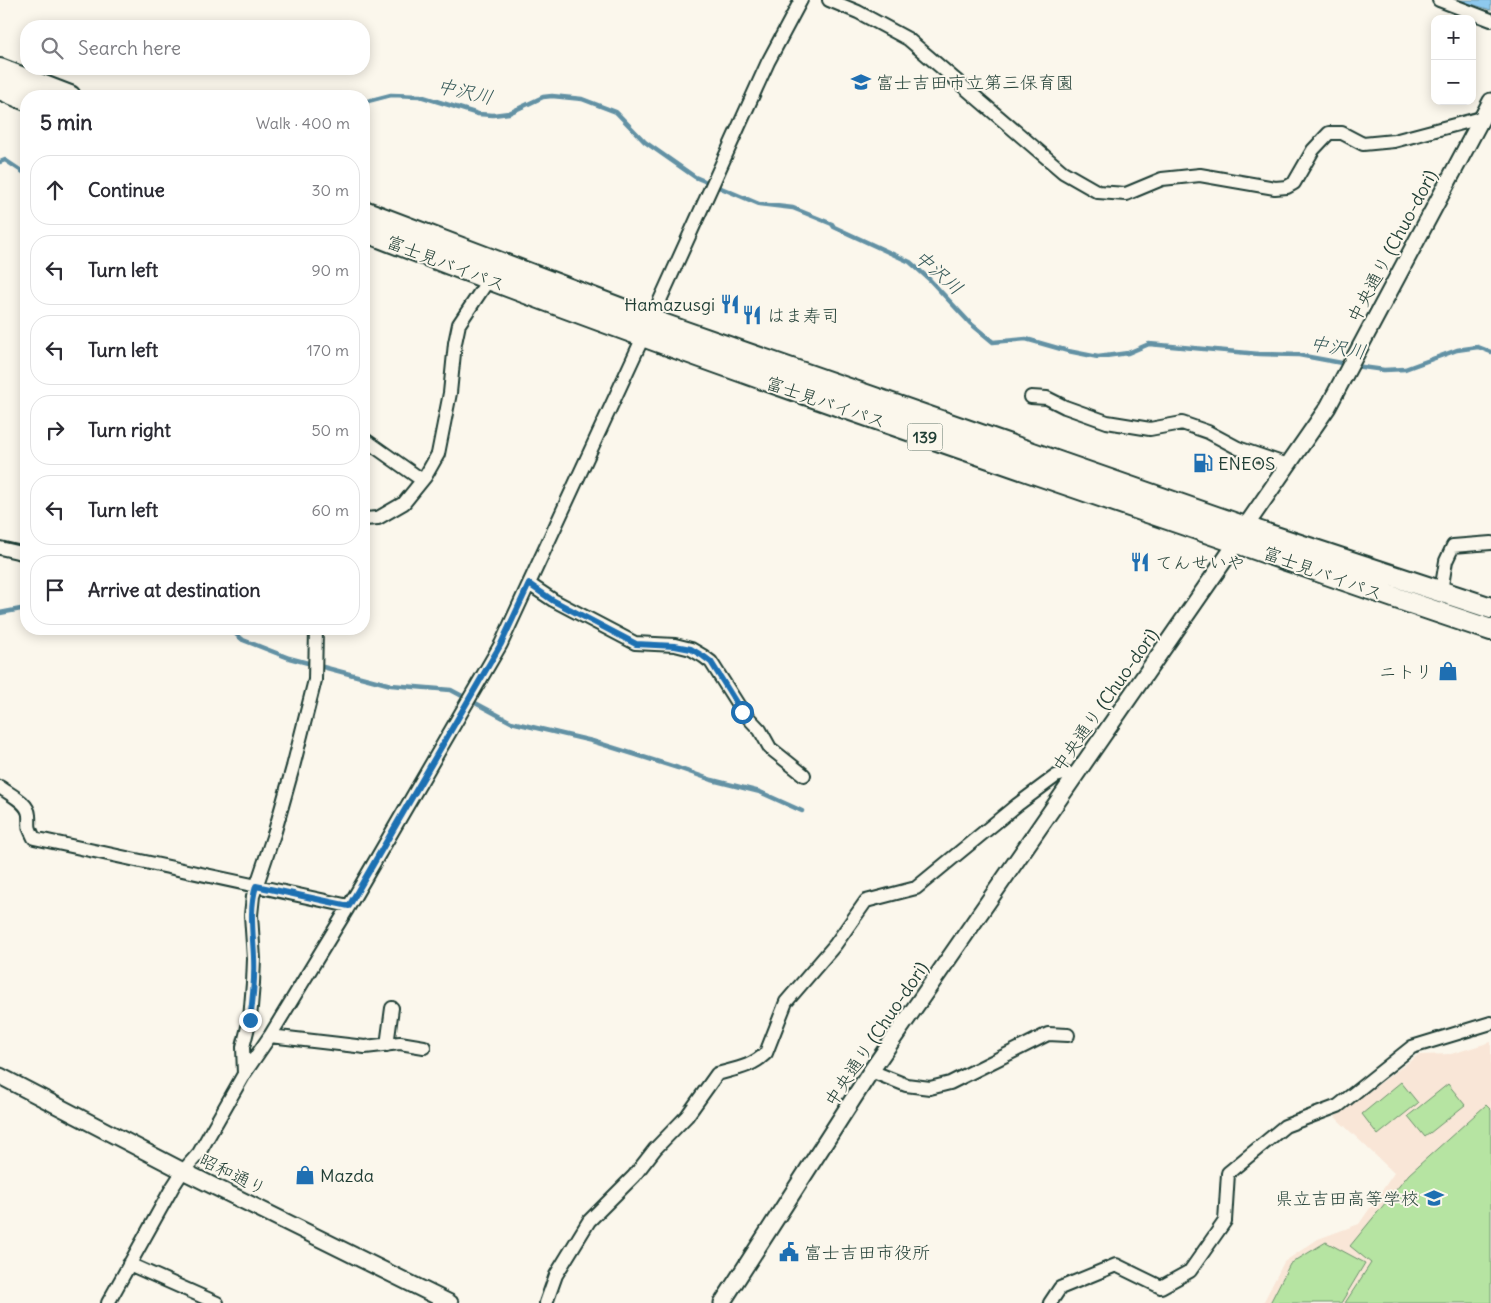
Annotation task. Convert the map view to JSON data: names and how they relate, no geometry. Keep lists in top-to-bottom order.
{
  "streets": {
    "highway": ["富士見バイパス", "139"],
    "street": ["中央通り (Chuo-dori)", "昭和通り"]
  },
  "crossings": [
    ["中央通り (Chuo-dori)", "富士見バイパス"]
  ],
  "water": ["中沢川"],
  "places": {
    "school or university": ["富士吉田市立第三保育園", "県立吉田高等学校"],
    "restaurant": ["Hamazusgi", "はま寿司", "てんせいや"],
    "fuel station": ["ENEOS"],
    "shop": ["ニトリ", "Mazda"],
    "public building": ["富士吉田市役所"]
  },
  "page": {
    "map_buttons": ["+", "−"],
    "search": "Search here",
    "heading": ["5 min", "Walk · 400 m"],
    "list": [
      ["Continue", "30 m"],
      ["Turn left", "90 m"],
      ["Turn left", "170 m"],
      ["Turn right", "50 m"],
      ["Turn left", "60 m"],
      "Arrive at destination"
    ]
  }
}
